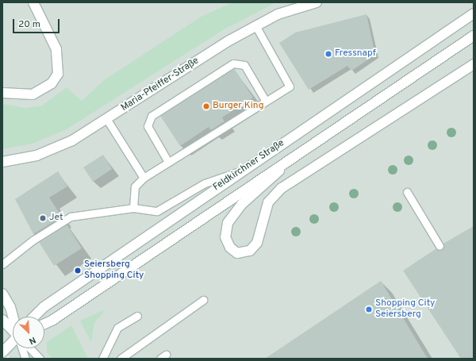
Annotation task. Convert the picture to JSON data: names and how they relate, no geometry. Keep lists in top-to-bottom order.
{
  "streets": {
    "main road": ["Maria-Pfeiffer-Straße", "Feldkirchner Straße"]
  },
  "places": [
    "Fressnapf",
    "Burger King",
    "Jet",
    "Seiersberg Shopping City",
    "Shopping City Seiersberg"
  ],
  "scale_bar": "20 m",
  "north": "bottom right"
}
